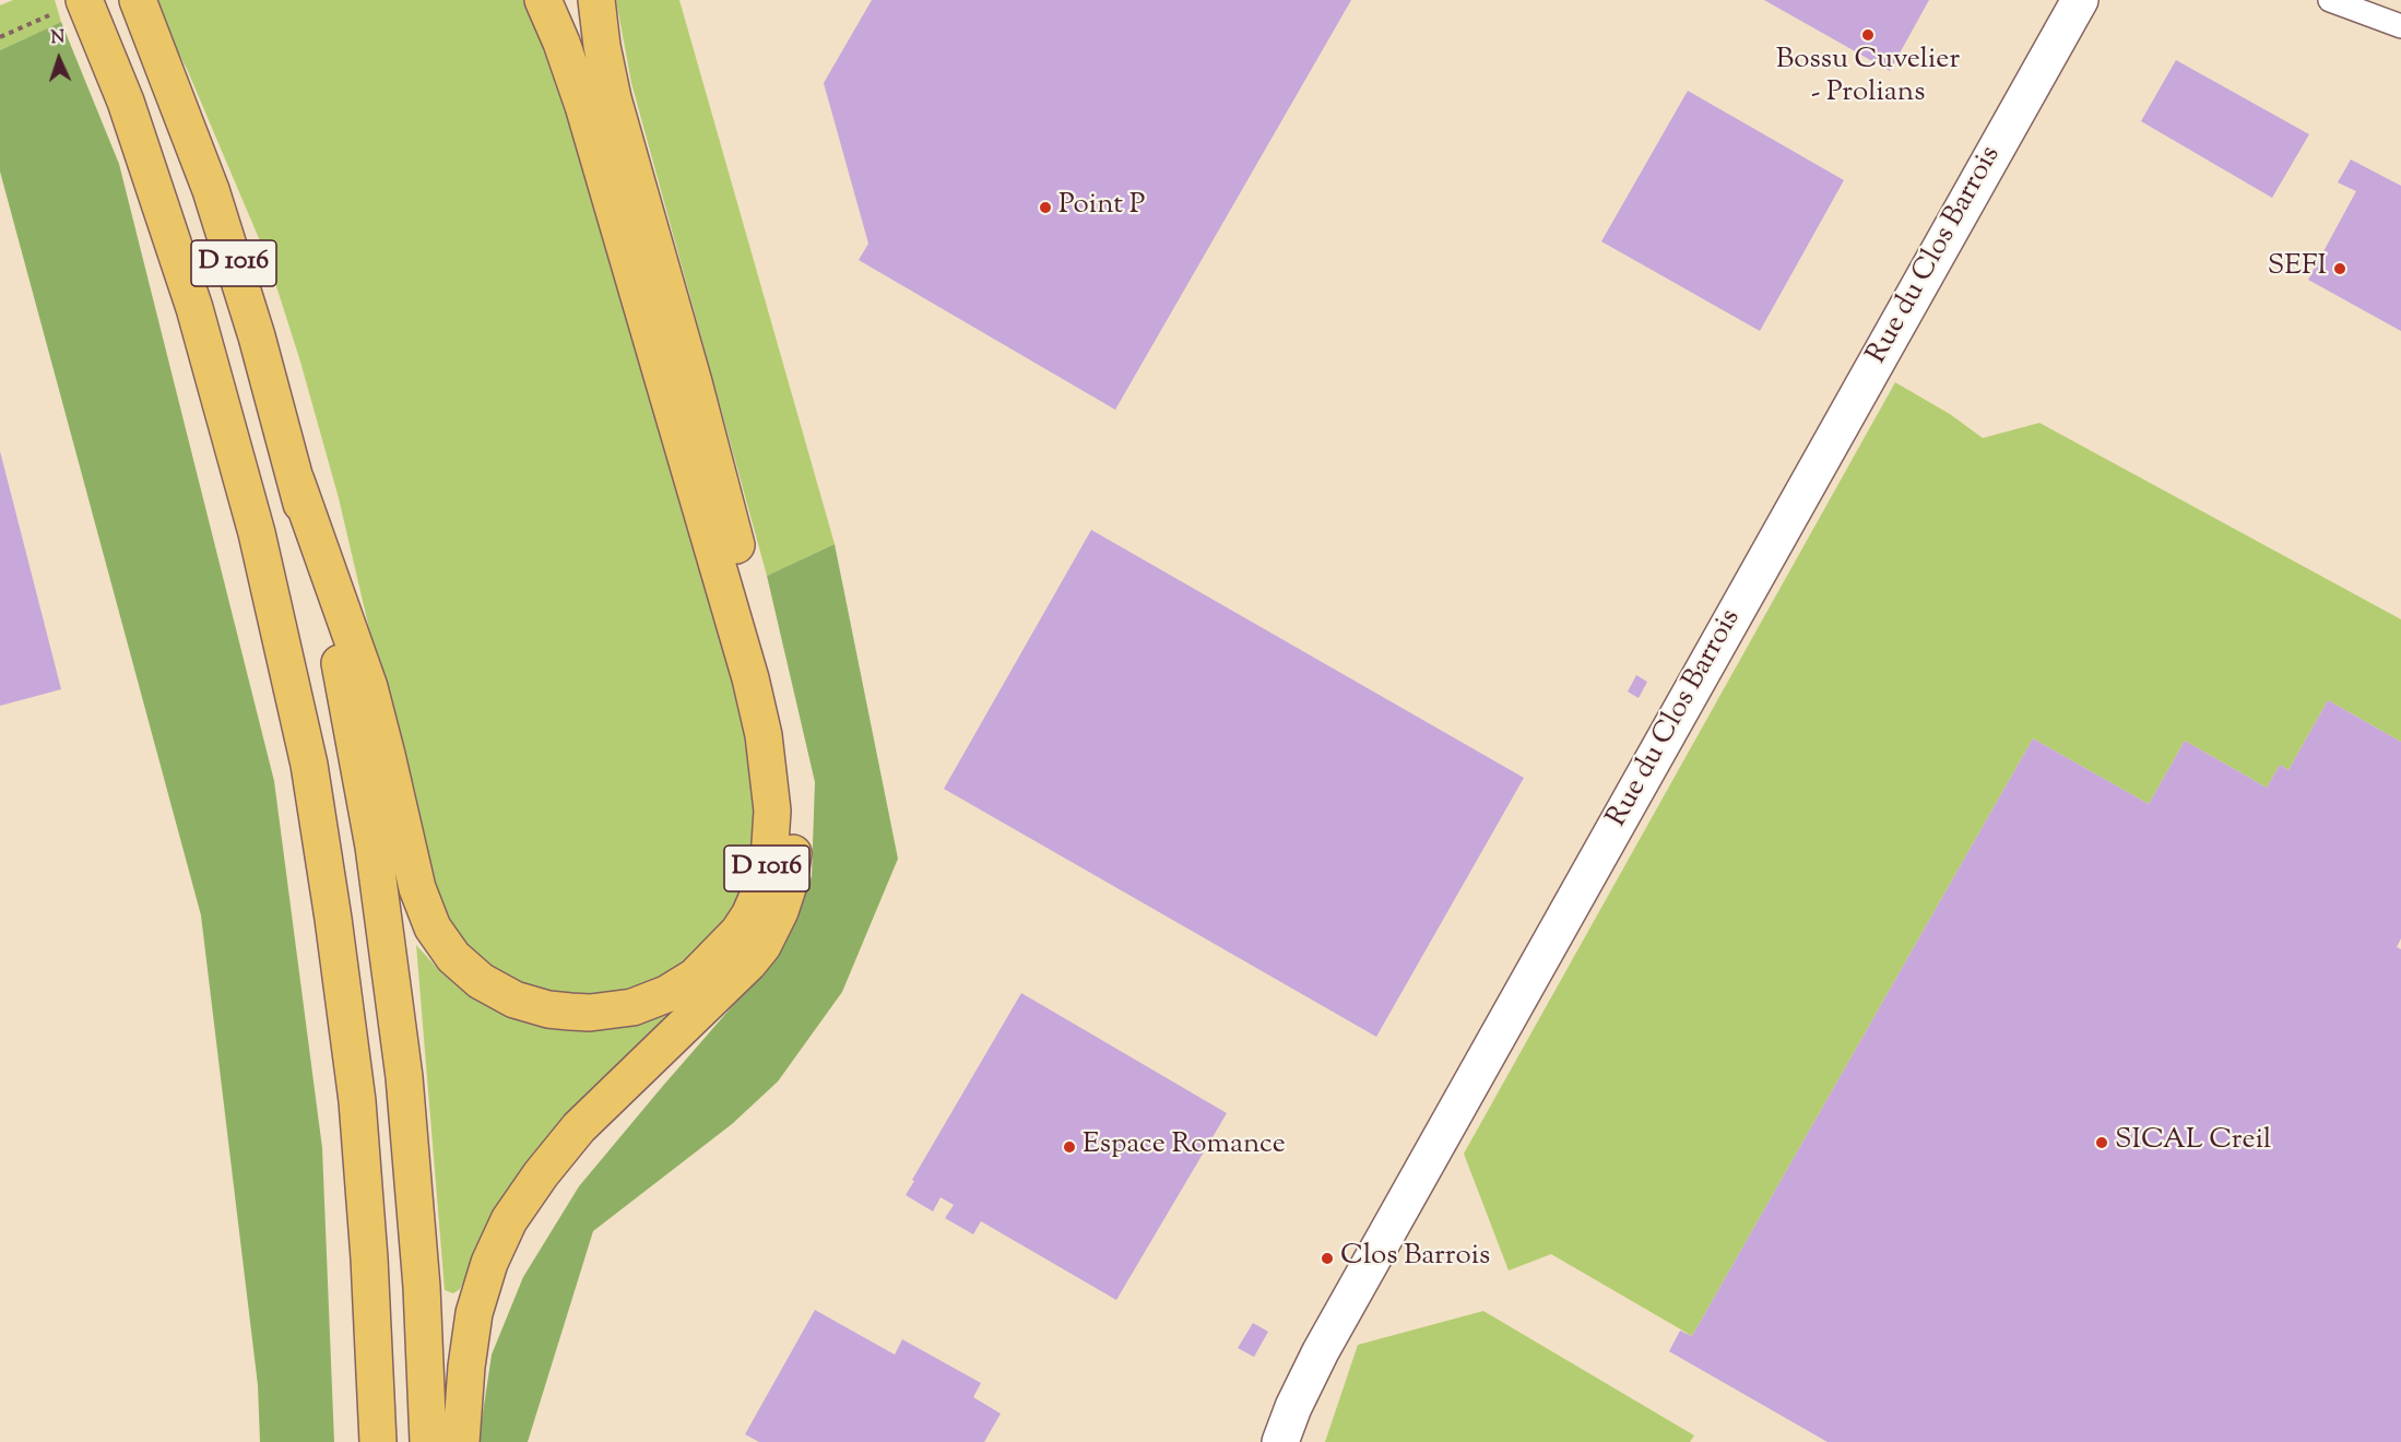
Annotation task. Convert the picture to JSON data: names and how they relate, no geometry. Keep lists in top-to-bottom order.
{
  "streets": {
    "highway": ["D 1016"],
    "street": ["Rue du Clos Barrois"]
  },
  "places": [
    "Bossu Cuvelier - Prolians",
    "Point P",
    "SEFI",
    "SICAL Creil",
    "Espace Romance",
    "Clos Barrois"
  ],
  "north": "top"
}
